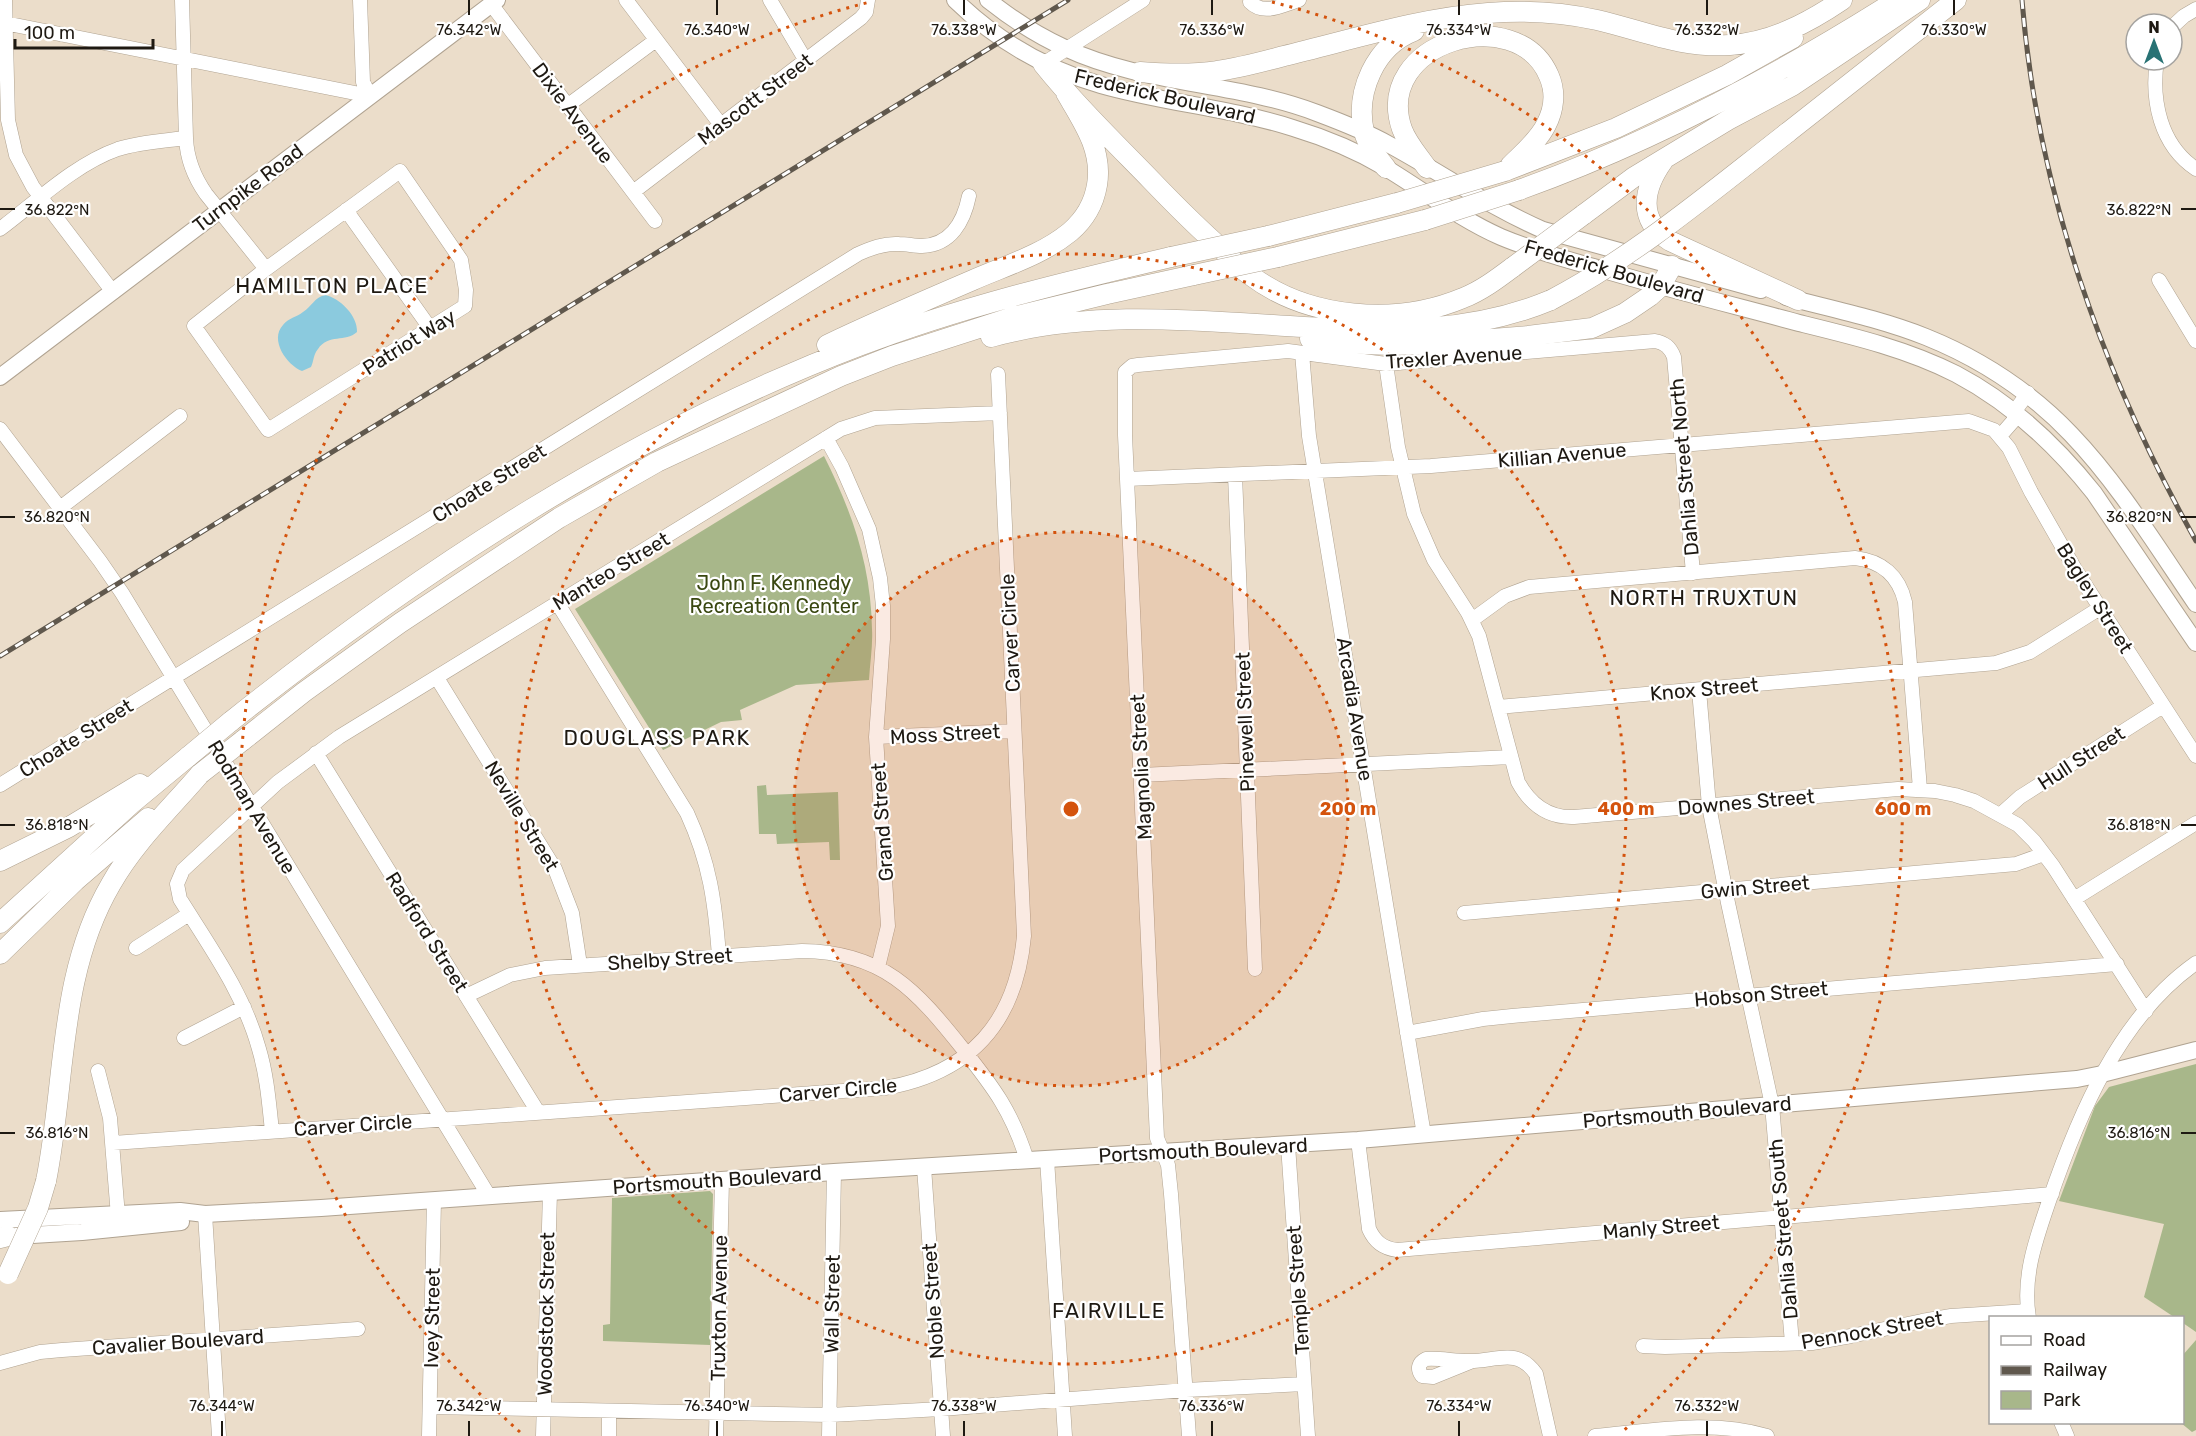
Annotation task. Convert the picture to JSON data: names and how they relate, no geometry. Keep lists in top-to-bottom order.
{
  "streets": {
    "main road": ["Frederick Boulevard", "Turnpike Road", "Portsmouth Boulevard"],
    "street": [
      "Mascott Street",
      "Dixie Avenue",
      "Patriot Way",
      "Trexler Avenue",
      "Killian Avenue",
      "Dahlia Street North",
      "Choate Street",
      "Manteo Street",
      "Bagley Street",
      "Carver Circle",
      "Knox Street",
      "Arcadia Avenue",
      "Pinewell Street",
      "Moss Street",
      "Hull Street",
      "Magnolia Street",
      "Downes Street",
      "Rodman Avenue",
      "Neville Street",
      "Grand Street",
      "Gwin Street",
      "Radford Street",
      "Shelby Street",
      "Hobson Street",
      "Manly Street",
      "Dahlia Street South",
      "Temple Street",
      "Noble Street",
      "Wall Street",
      "Truxton Avenue",
      "Woodstock Street",
      "Ivey Street",
      "Pennock Street",
      "Cavalier Boulevard"
    ]
  },
  "crossings": [
    ["Mascott Street", "Dixie Avenue"],
    ["Dixie Avenue", "Turnpike Road"],
    ["Trexler Avenue", "Dahlia Street North"],
    ["Trexler Avenue", "Arcadia Avenue"],
    ["Trexler Avenue", "Magnolia Street"],
    ["Trexler Avenue", "Downes Street"],
    ["Killian Avenue", "Dahlia Street North"],
    ["Killian Avenue", "Bagley Street"],
    ["Killian Avenue", "Arcadia Avenue"],
    ["Killian Avenue", "Pinewell Street"],
    ["Killian Avenue", "Magnolia Street"],
    ["Killian Avenue", "Downes Street"],
    ["Choate Street", "Rodman Avenue"],
    ["Manteo Street", "Carver Circle"],
    ["Manteo Street", "Rodman Avenue"],
    ["Manteo Street", "Neville Street"],
    ["Manteo Street", "Grand Street"],
    ["Manteo Street", "Radford Street"],
    ["Bagley Street", "Knox Street"],
    ["Bagley Street", "Hull Street"],
    ["Carver Circle", "Moss Street"],
    ["Carver Circle", "Rodman Avenue"],
    ["Carver Circle", "Radford Street"],
    ["Knox Street", "Downes Street"],
    ["Knox Street", "Dahlia Street South"],
    ["Arcadia Avenue", "Hobson Street"],
    ["Arcadia Avenue", "Portsmouth Boulevard"],
    ["Moss Street", "Grand Street"],
    ["Hull Street", "Downes Street"],
    ["Magnolia Street", "Portsmouth Boulevard"],
    ["Downes Street", "Gwin Street"],
    ["Downes Street", "Hobson Street"],
    ["Downes Street", "Dahlia Street South"],
    ["Rodman Avenue", "Portsmouth Boulevard"],
    ["Neville Street", "Shelby Street"],
    ["Grand Street", "Shelby Street"],
    ["Gwin Street", "Dahlia Street South"],
    ["Radford Street", "Shelby Street"],
    ["Hobson Street", "Dahlia Street South"],
    ["Portsmouth Boulevard", "Manly Street"],
    ["Portsmouth Boulevard", "Dahlia Street South"],
    ["Portsmouth Boulevard", "Temple Street"],
    ["Portsmouth Boulevard", "Noble Street"],
    ["Portsmouth Boulevard", "Wall Street"],
    ["Portsmouth Boulevard", "Truxton Avenue"],
    ["Portsmouth Boulevard", "Woodstock Street"],
    ["Portsmouth Boulevard", "Ivey Street"],
    ["Manly Street", "Dahlia Street South"],
    ["Dahlia Street South", "Pennock Street"]
  ],
  "districts": [
    "HAMILTON PLACE",
    "NORTH TRUXTUN",
    "DOUGLASS PARK",
    "FAIRVILLE"
  ],
  "parks": ["John F. Kennedy Recreation Center"],
  "legend": ["Road", "Railway", "Park"],
  "scale_bar": "100 m",
  "north": "top",
  "coordinates": [
    "76.342°W",
    "76.340°W",
    "76.338°W",
    "76.336°W",
    "76.334°W",
    "76.332°W",
    "76.330°W",
    "36.822°N",
    "36.820°N",
    "36.818°N",
    "36.816°N",
    "76.344°W"
  ],
  "rings": ["200 m", "400 m", "600 m"]
}
